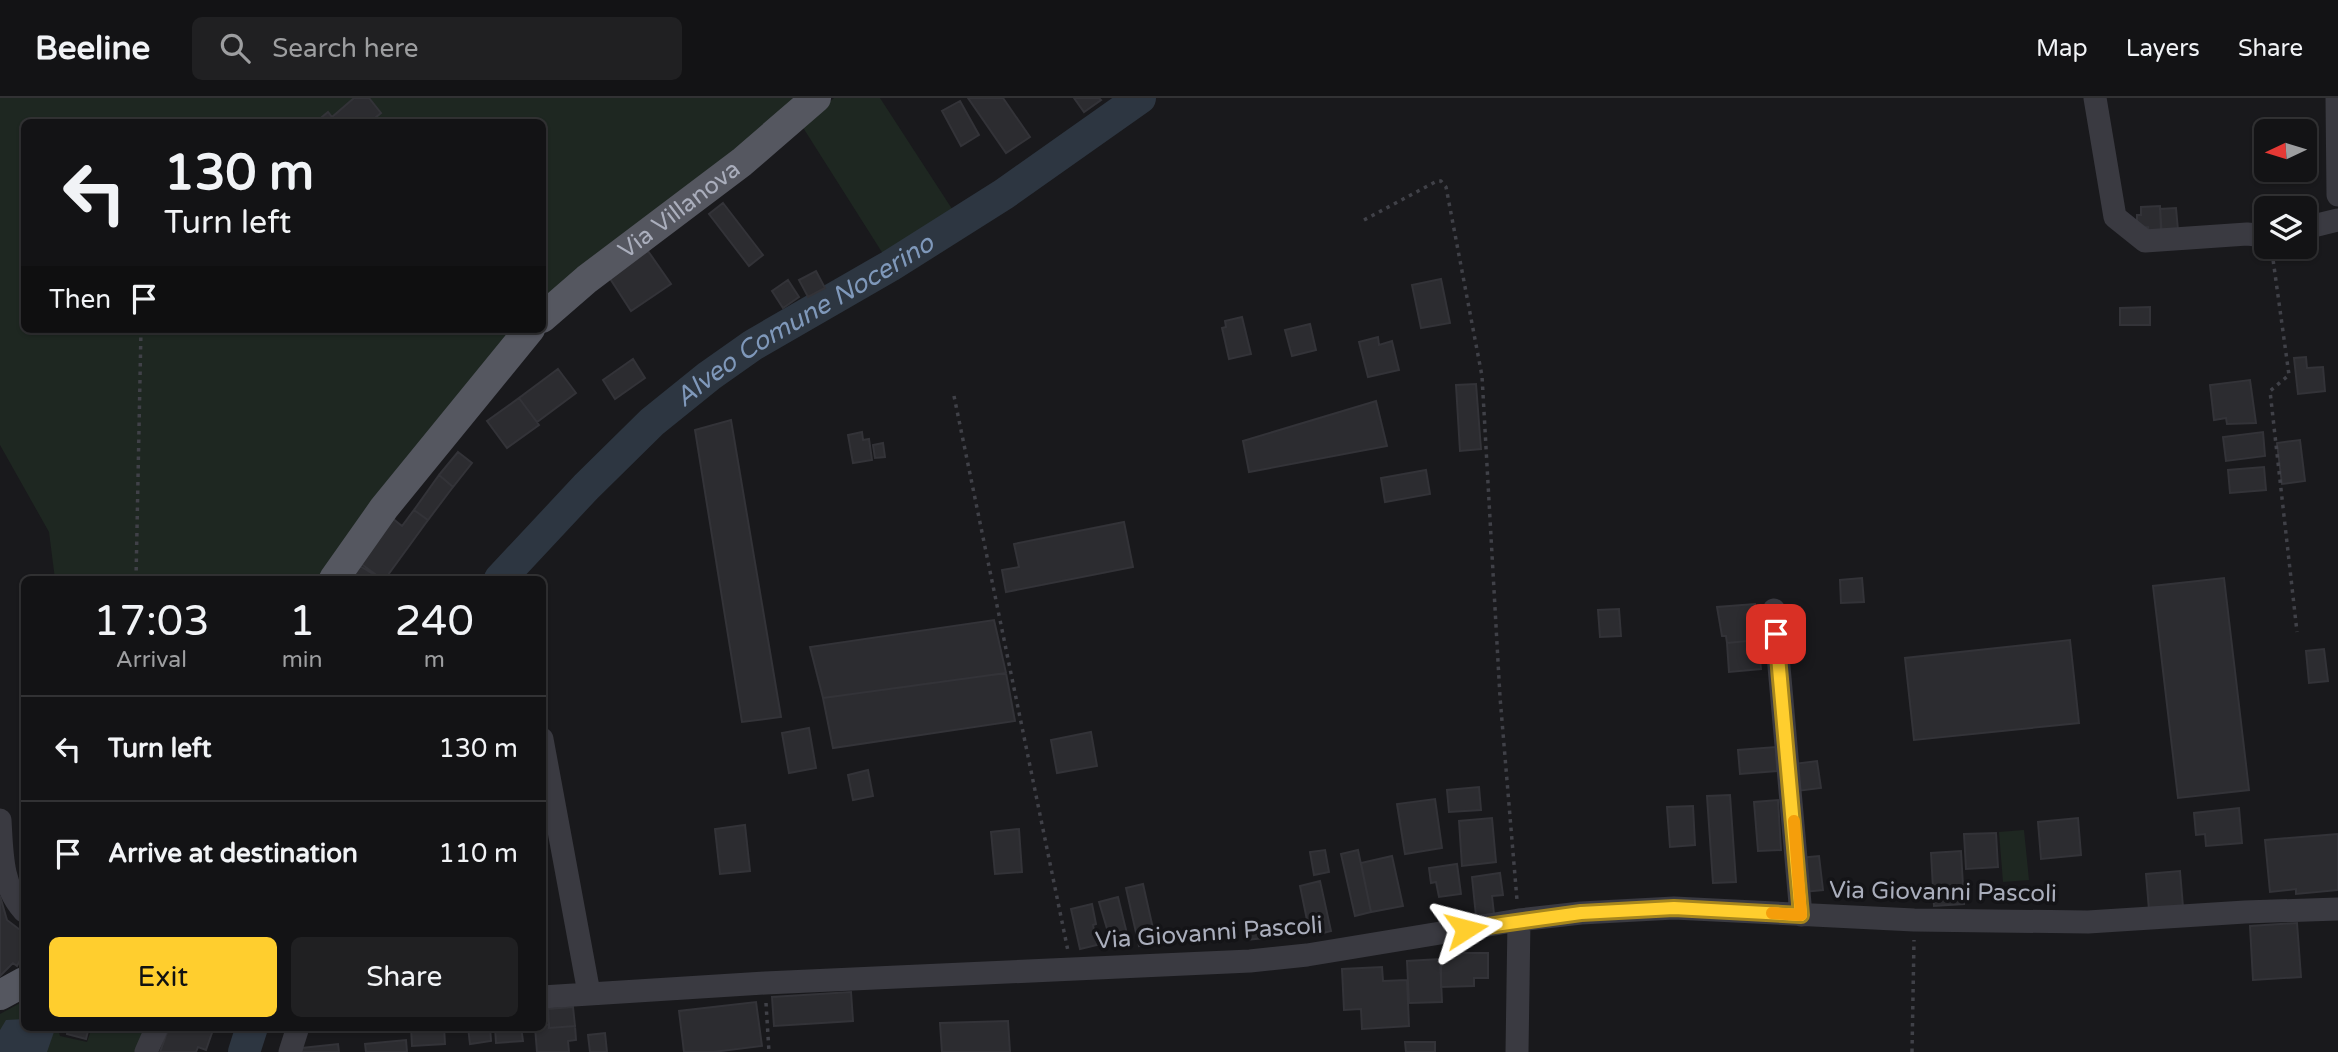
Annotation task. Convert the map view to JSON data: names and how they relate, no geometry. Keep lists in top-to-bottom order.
{
  "streets": {
    "main road": ["Via Villanova"],
    "street": ["Via Giovanni Pascoli"]
  },
  "water": ["Alveo Comune Nocerino"],
  "north": "left",
  "page": {
    "header": "Beeline",
    "search": "Search here",
    "nav": ["Map", "Layers", "Share"],
    "turn": ["130 m", "Turn left"],
    "then": "Then",
    "eta": [
      "17:03",
      "Arrival",
      "1",
      "min",
      "240",
      "m"
    ],
    "list": [
      {
        "name": "Turn left",
        "value": "130 m"
      },
      {
        "name": "Arrive at destination",
        "value": "110 m"
      }
    ],
    "buttons": ["Exit", "Share"]
  }
}
